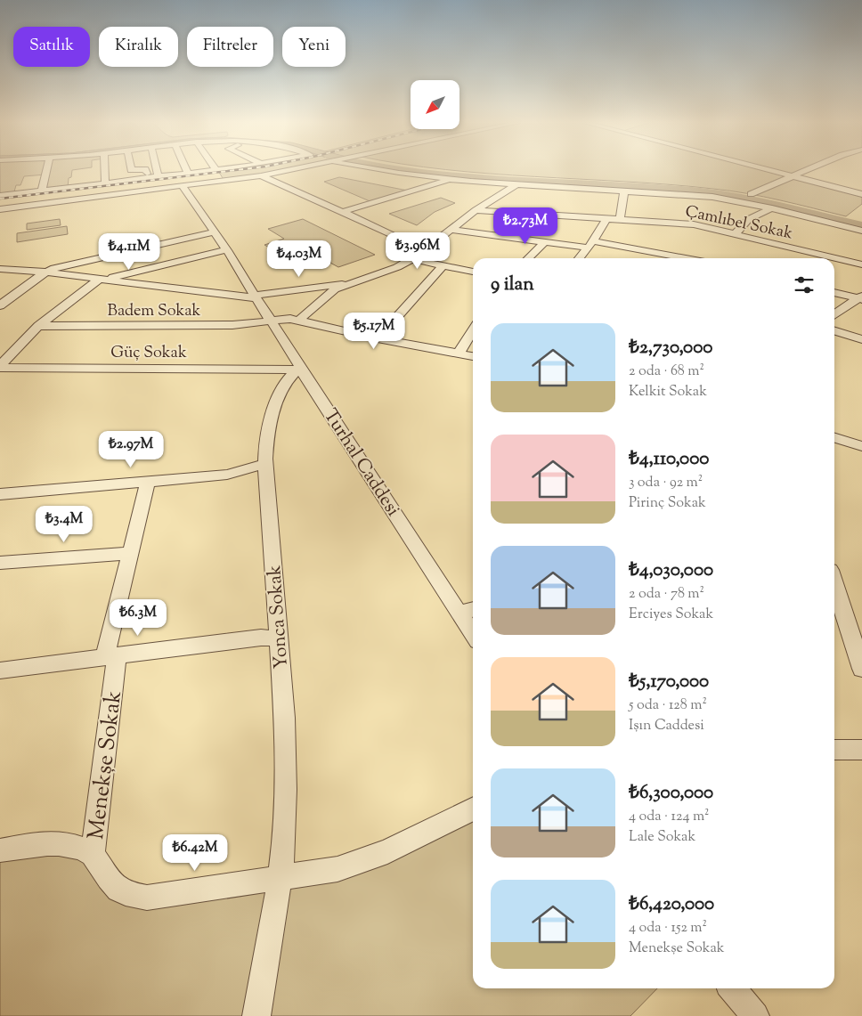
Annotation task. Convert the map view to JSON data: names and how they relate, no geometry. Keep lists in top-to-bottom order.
{
  "streets": {
    "street": [
      "Çamlıbel Sokak",
      "Badem Sokak",
      "Güç Sokak",
      "Turhal Caddesi",
      "Yonca Sokak",
      "Menekşe Sokak"
    ]
  },
  "crossings": [
    ["Badem Sokak", "Turhal Caddesi"],
    ["Güç Sokak", "Turhal Caddesi"],
    ["Güç Sokak", "Yonca Sokak"],
    ["Turhal Caddesi", "Yonca Sokak"],
    ["Yonca Sokak", "Menekşe Sokak"]
  ],
  "north": "bottom left",
  "page": {
    "chip": [
      "Satılık",
      "Kiralık",
      "Filtreler",
      "Yeni"
    ],
    "price": [
      "₺2.73M",
      "₺3.96M",
      "₺4.11M",
      "₺4.03M",
      "₺5.17M",
      "₺2.97M",
      "₺3.4M",
      "₺6.3M",
      "₺6.42M"
    ],
    "heading": "9 ilan",
    "list": [
      {
        "name": "₺2,730,000",
        "note": "2 oda · 68 m² · Kelkit Sokak"
      },
      {
        "name": "₺4,110,000",
        "note": "3 oda · 92 m² · Pirinç Sokak"
      },
      {
        "name": "₺4,030,000",
        "note": "2 oda · 78 m² · Erciyes Sokak"
      },
      {
        "name": "₺5,170,000",
        "note": "5 oda · 128 m² · Işın Caddesi"
      },
      {
        "name": "₺6,300,000",
        "note": "4 oda · 124 m² · Lale Sokak"
      },
      {
        "name": "₺6,420,000",
        "note": "4 oda · 152 m² · Menekşe Sokak"
      }
    ]
  }
}
